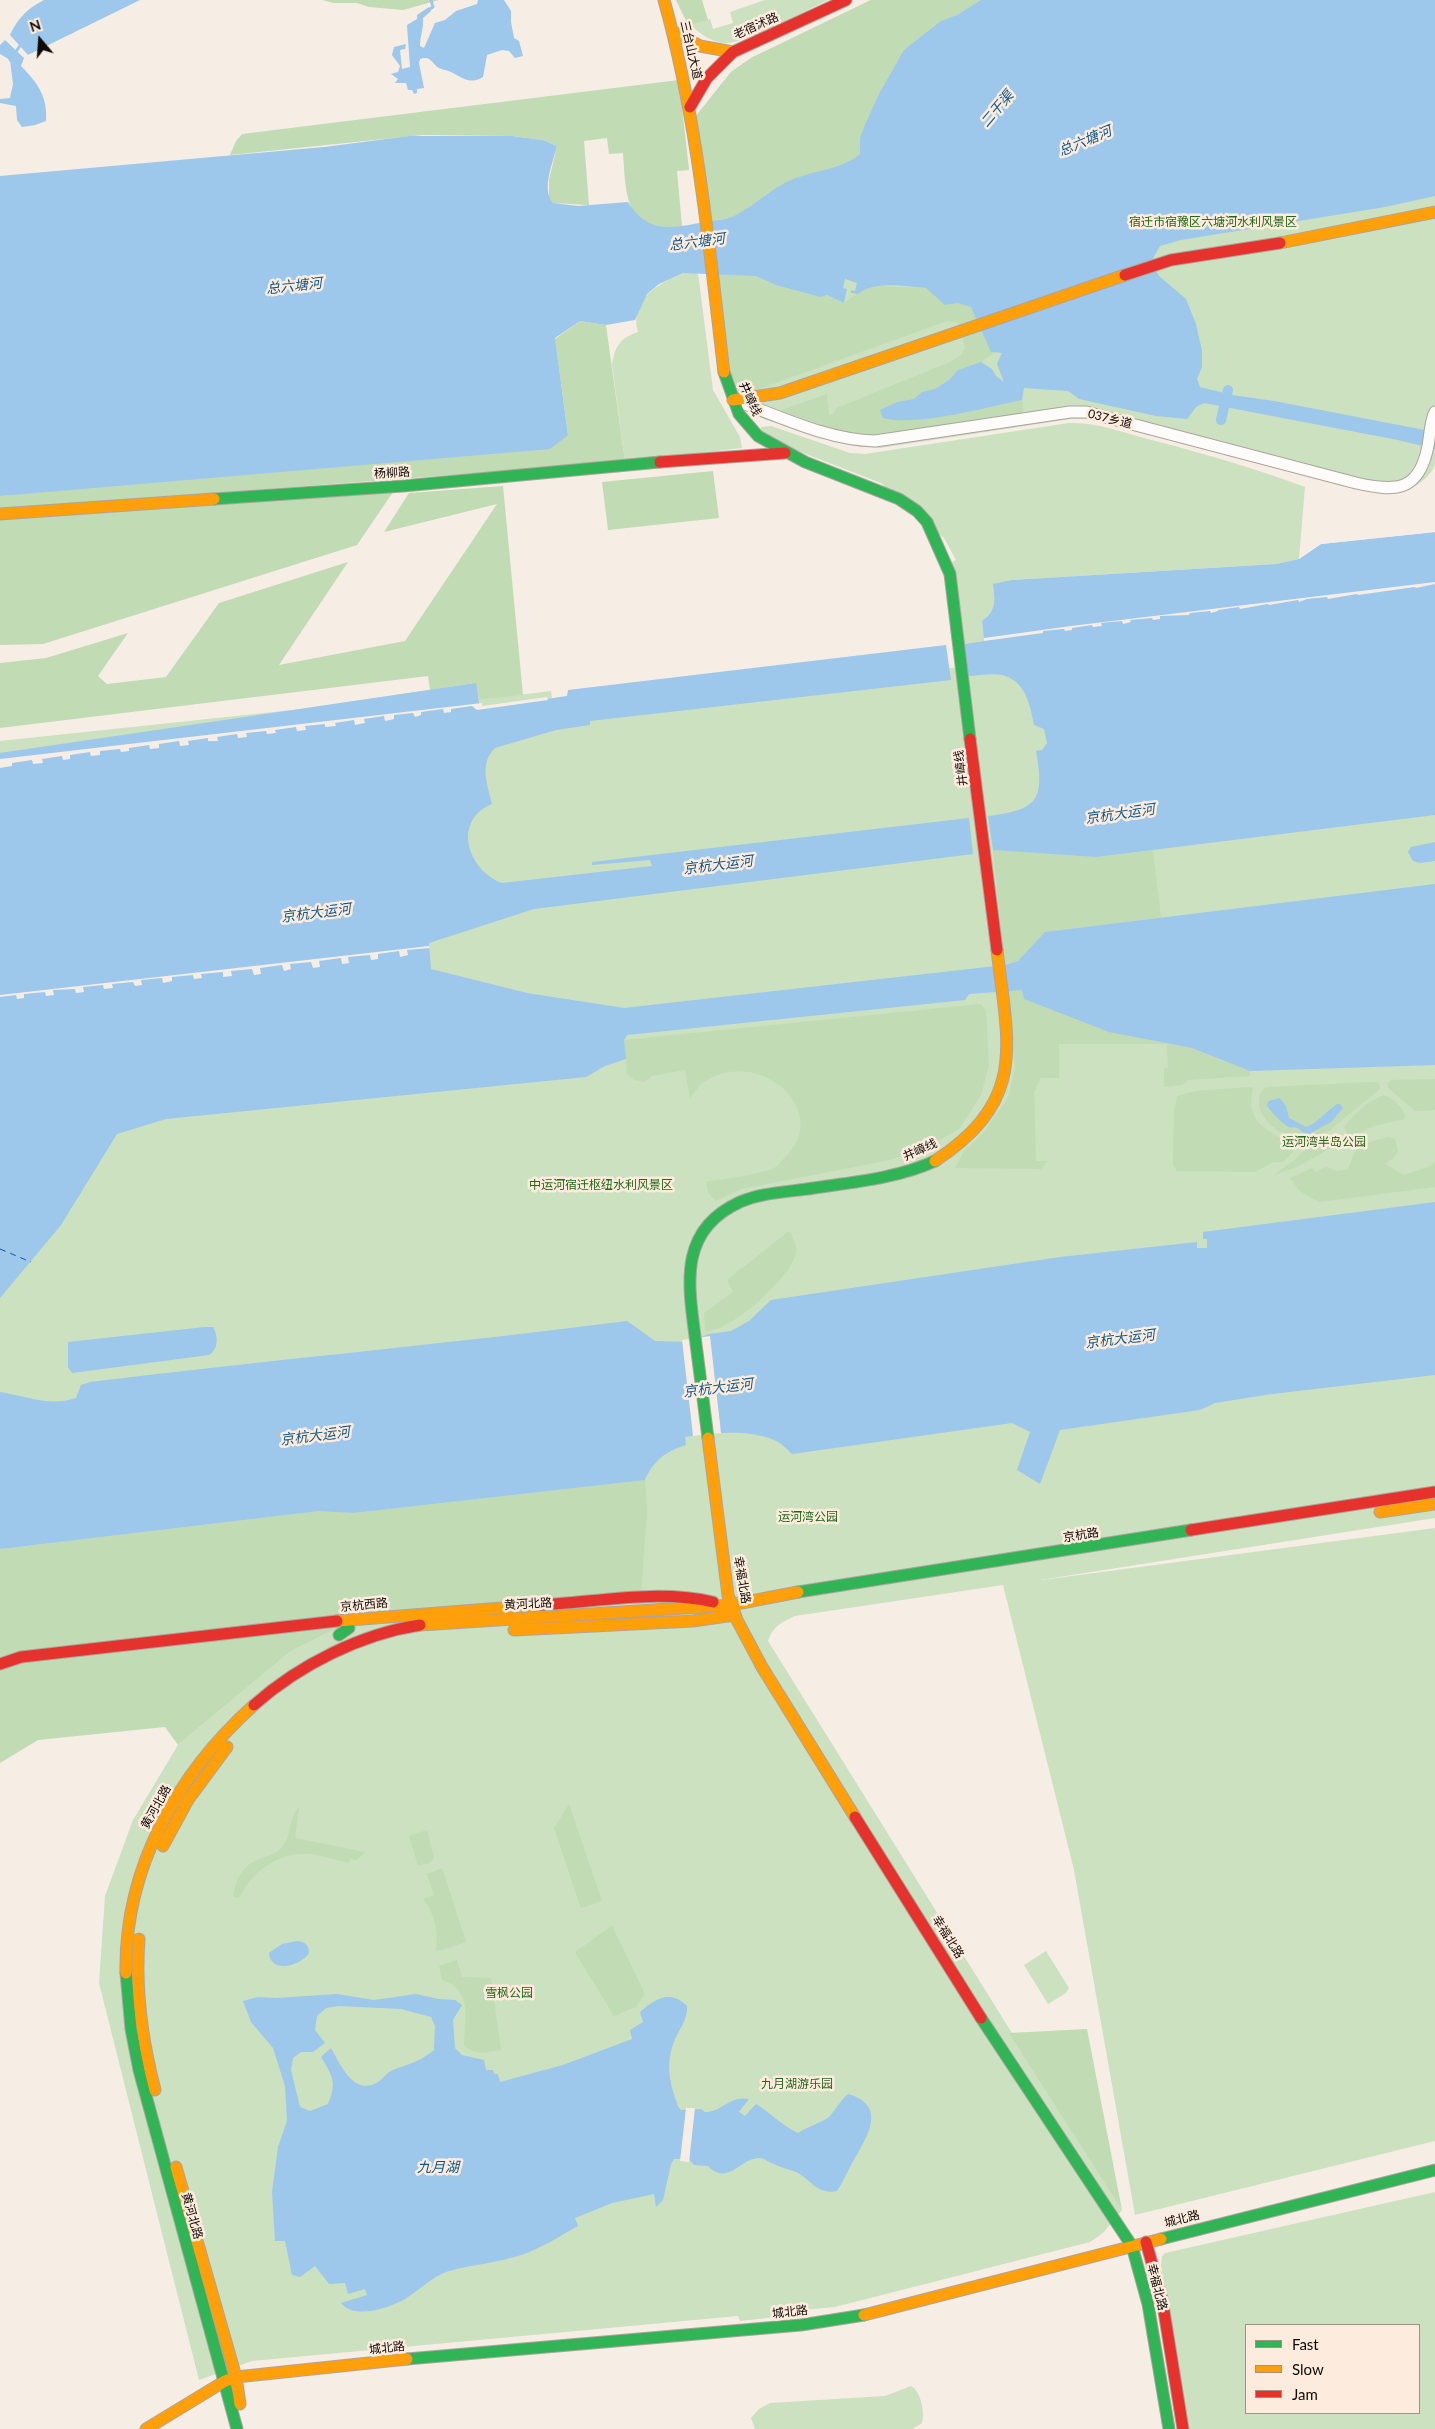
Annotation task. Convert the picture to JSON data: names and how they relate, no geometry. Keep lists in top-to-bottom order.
{
  "streets": {
    "street": [
      "老宿沭路",
      "三台山大道",
      "井嶂线",
      "037乡道",
      "杨柳路",
      "京杭路",
      "幸福北路",
      "黄河北路",
      "京杭西路",
      "城北路"
    ]
  },
  "crossings": [
    ["老宿沭路", "三台山大道"],
    ["老宿沭路", "井嶂线"],
    ["三台山大道", "井嶂线"],
    ["井嶂线", "037乡道"],
    ["井嶂线", "杨柳路"],
    ["井嶂线", "幸福北路"],
    ["京杭路", "幸福北路"],
    ["京杭路", "黄河北路"],
    ["京杭路", "京杭西路"],
    ["幸福北路", "黄河北路"],
    ["幸福北路", "京杭西路"],
    ["幸福北路", "城北路"],
    ["黄河北路", "京杭西路"],
    ["黄河北路", "城北路"]
  ],
  "water": [
    "二干渠",
    "总六塘河",
    "京杭大运河",
    "九月湖"
  ],
  "parks": [
    "宿迁市宿豫区六塘河水利风景区",
    "运河湾半岛公园",
    "中运河宿迁枢纽水利风景区",
    "运河湾公园",
    "雪枫公园",
    "九月湖游乐园"
  ],
  "legend": ["Fast", "Slow", "Jam"],
  "north": "top"
}
